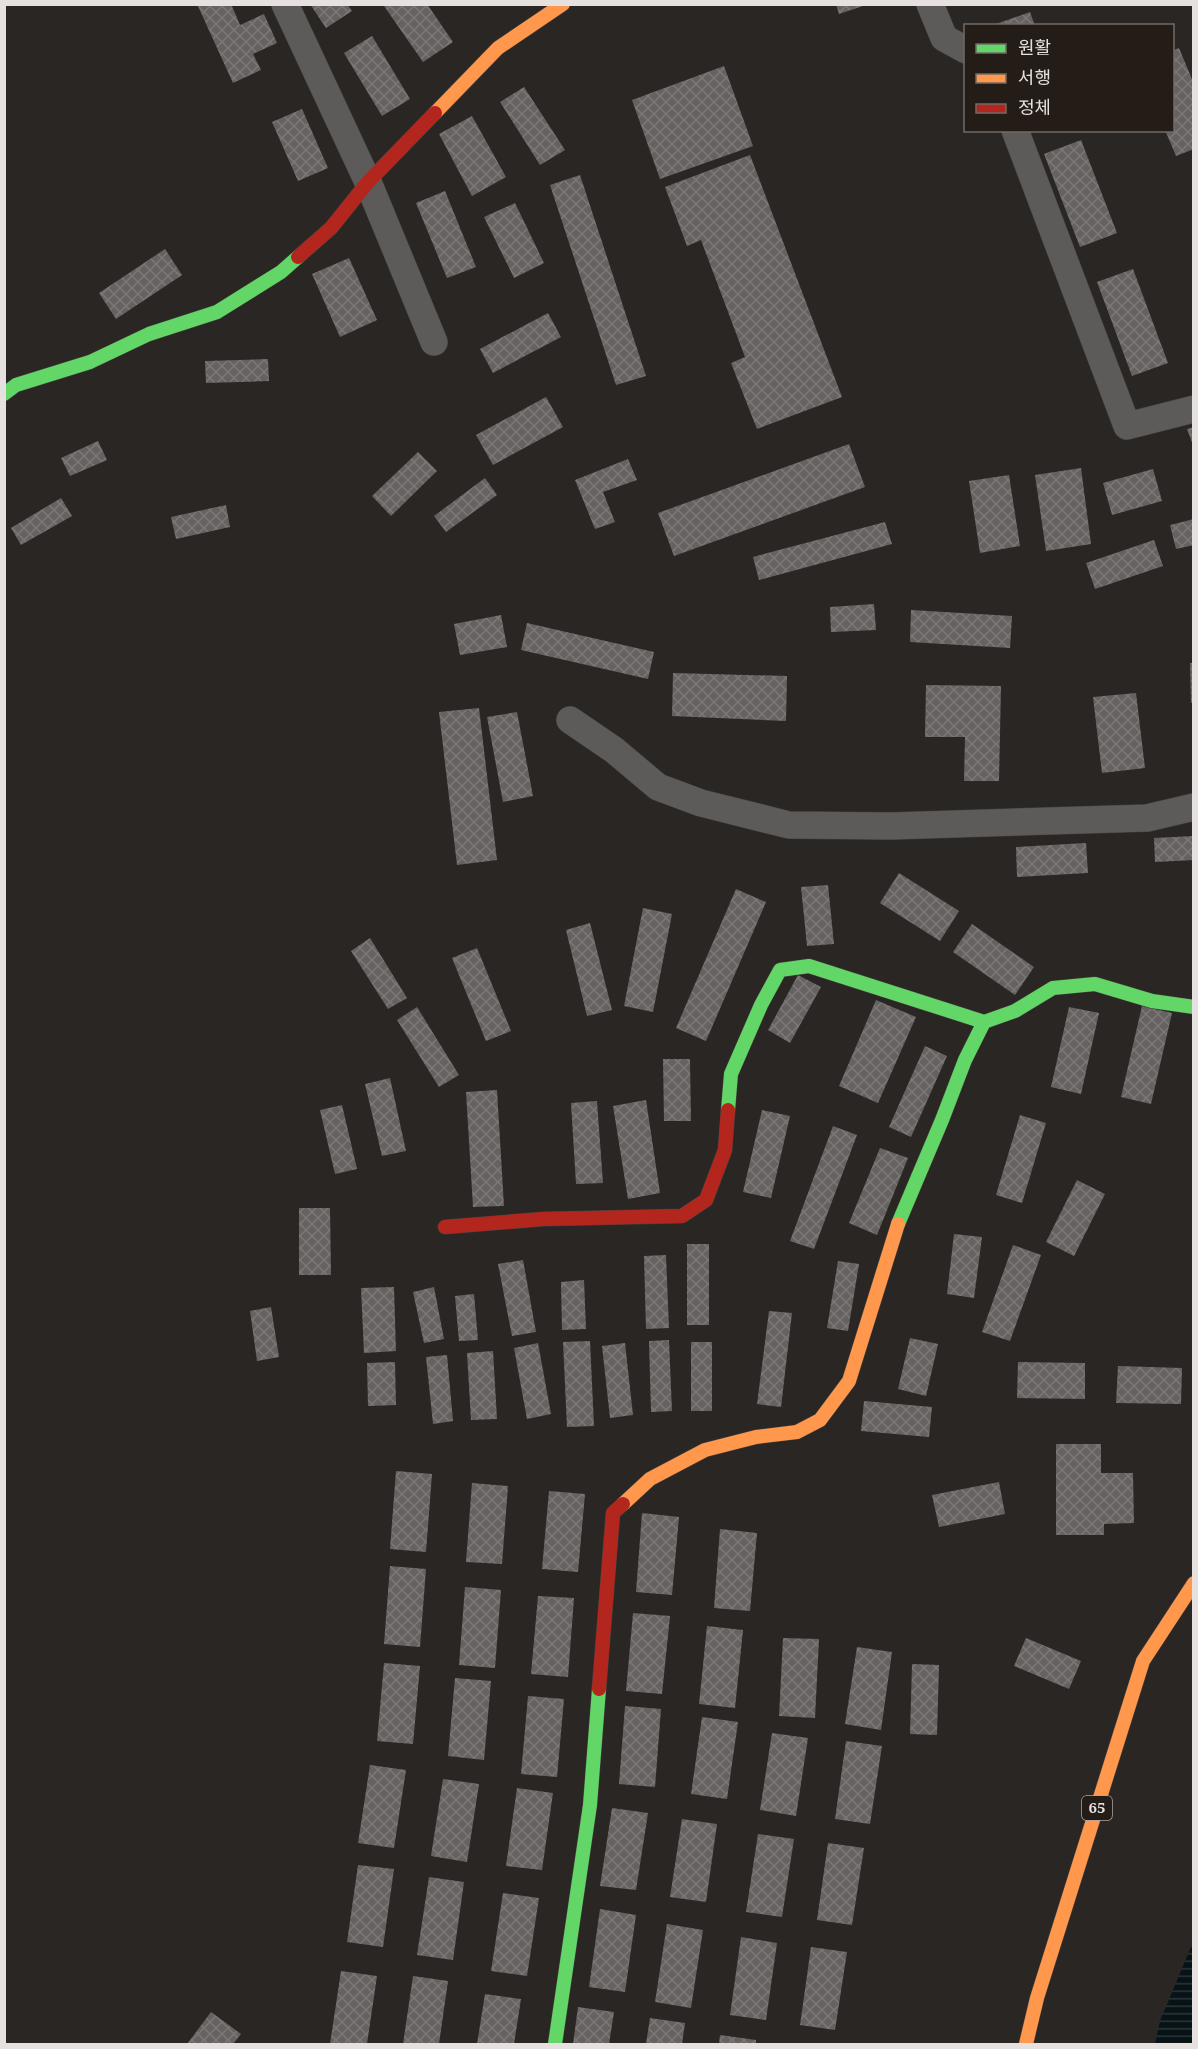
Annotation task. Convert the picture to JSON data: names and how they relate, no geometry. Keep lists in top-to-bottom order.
{
  "streets": {
    "street": ["65"]
  },
  "legend": ["원활", "서행", "정체"]
}
